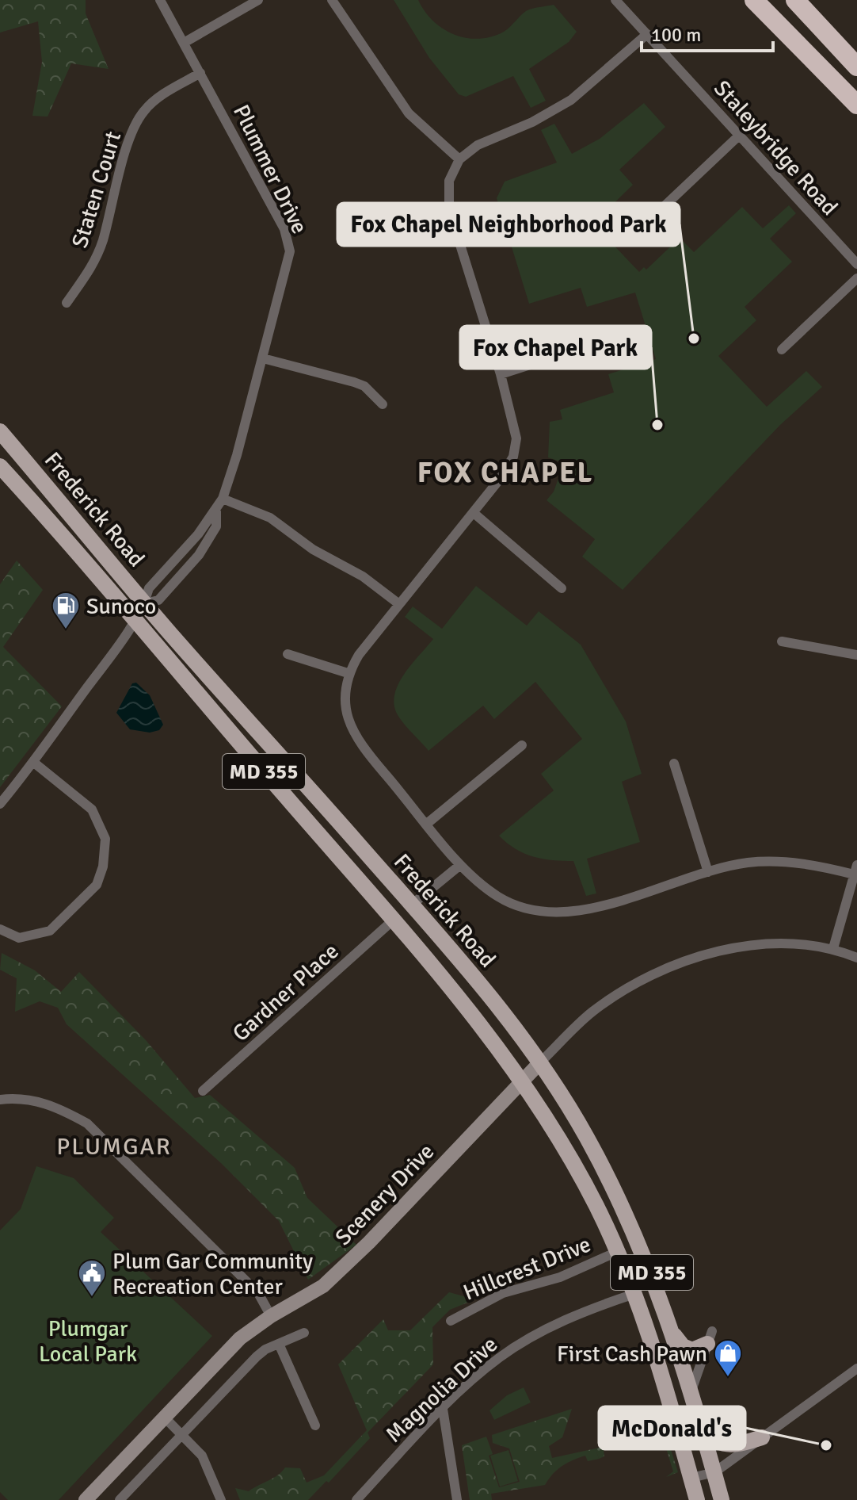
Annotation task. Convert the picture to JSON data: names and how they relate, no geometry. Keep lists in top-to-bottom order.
{
  "streets": {
    "main road": ["Frederick Road", "MD 355"],
    "street": [
      "Staleybridge Road",
      "Plummer Drive",
      "Staten Court",
      "Gardner Place",
      "Scenery Drive",
      "Hillcrest Drive",
      "Magnolia Drive"
    ]
  },
  "crossings": [
    ["Plummer Drive", "Staten Court"],
    ["Plummer Drive", "Frederick Road"],
    ["Frederick Road", "Gardner Place"],
    ["Frederick Road", "Scenery Drive"],
    ["Frederick Road", "Hillcrest Drive"],
    ["Frederick Road", "Magnolia Drive"]
  ],
  "districts": ["FOX CHAPEL", "PLUMGAR"],
  "parks": ["Plumgar Local Park"],
  "places": {
    "other": ["Fox Chapel Neighborhood Park", "Fox Chapel Park", "McDonald's"],
    "fuel station": ["Sunoco"],
    "public building": ["Plum Gar Community Recreation Center"],
    "shop": ["First Cash Pawn"]
  },
  "scale_bar": "100 m"
}
